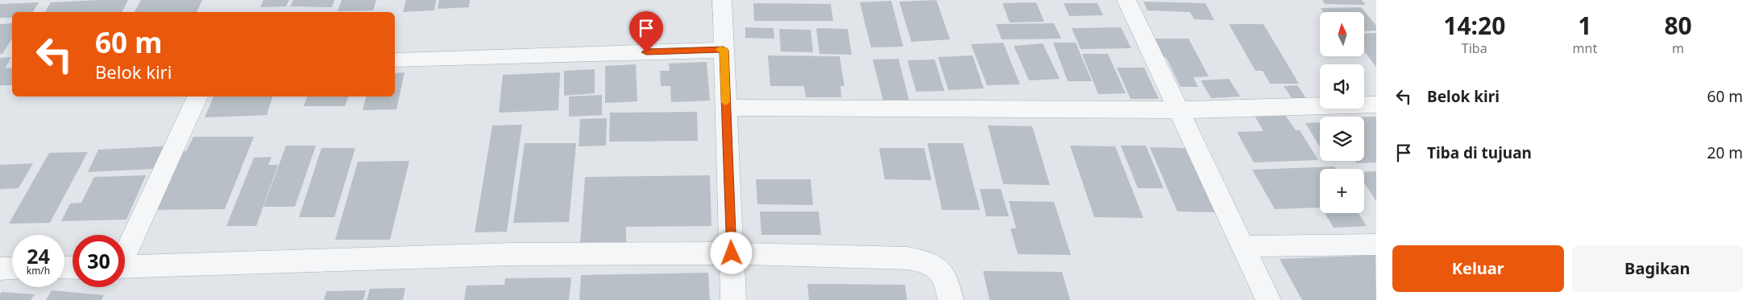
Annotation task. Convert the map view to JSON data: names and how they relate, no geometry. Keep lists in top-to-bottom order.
{
  "north": "top",
  "page": {
    "eta": [
      "14:20",
      "Tiba",
      "1",
      "mnt",
      "80",
      "m"
    ],
    "map_buttons": "+",
    "turn": ["60 m", "Belok kiri"],
    "list": [
      {
        "name": "Belok kiri",
        "value": "60 m"
      },
      {
        "name": "Tiba di tujuan",
        "value": "20 m"
      }
    ],
    "speed": "24 km/h",
    "limit": "30",
    "buttons": ["Keluar", "Bagikan"]
  }
}
